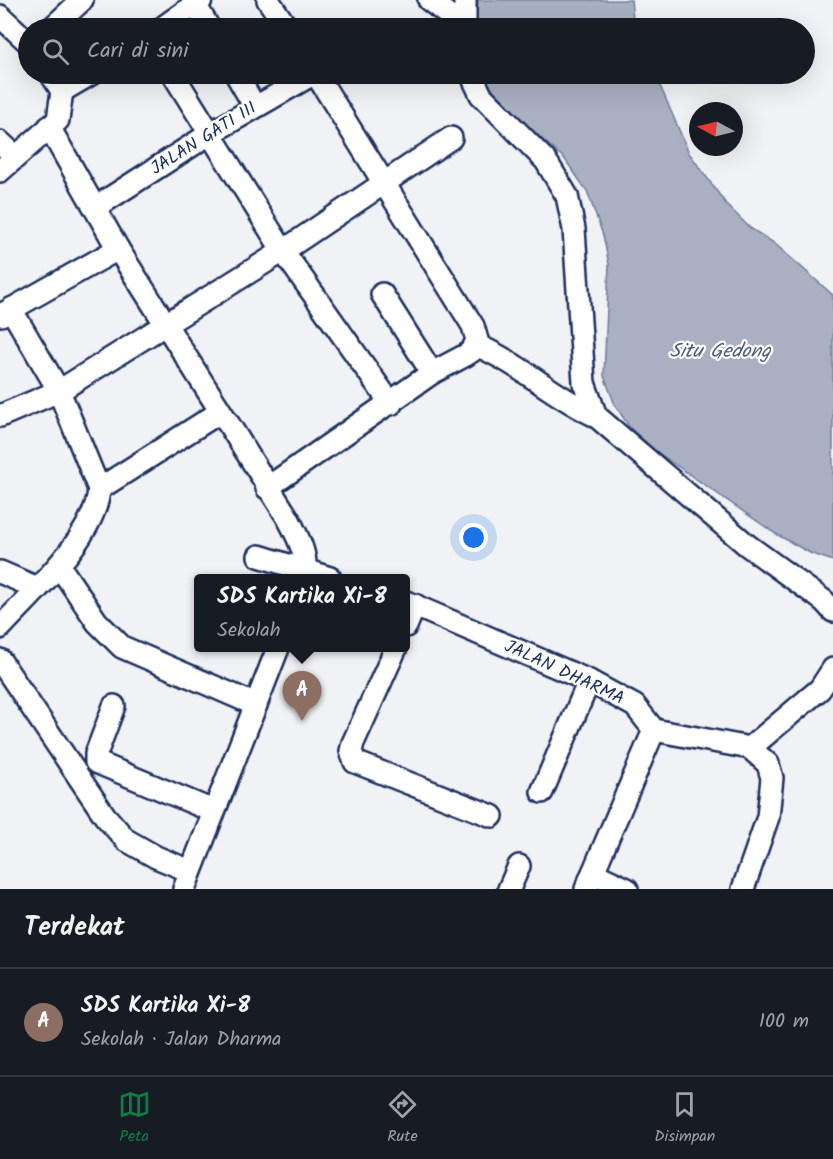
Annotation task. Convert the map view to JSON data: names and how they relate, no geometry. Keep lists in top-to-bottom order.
{
  "streets": {
    "street": ["JALAN GATI III", "JALAN DHARMA"]
  },
  "water": ["Situ Gedong"],
  "north": "left",
  "page": {
    "search": "Cari di sini",
    "popup": ["SDS Kartika Xi-8", "Sekolah"],
    "pins": "A",
    "heading": "Terdekat",
    "list": [
      {
        "mark": "A",
        "name": "SDS Kartika Xi-8",
        "note": "Sekolah · Jalan Dharma",
        "value": "100 m"
      }
    ],
    "nav": ["Peta", "Rute", "Disimpan"]
  }
}
